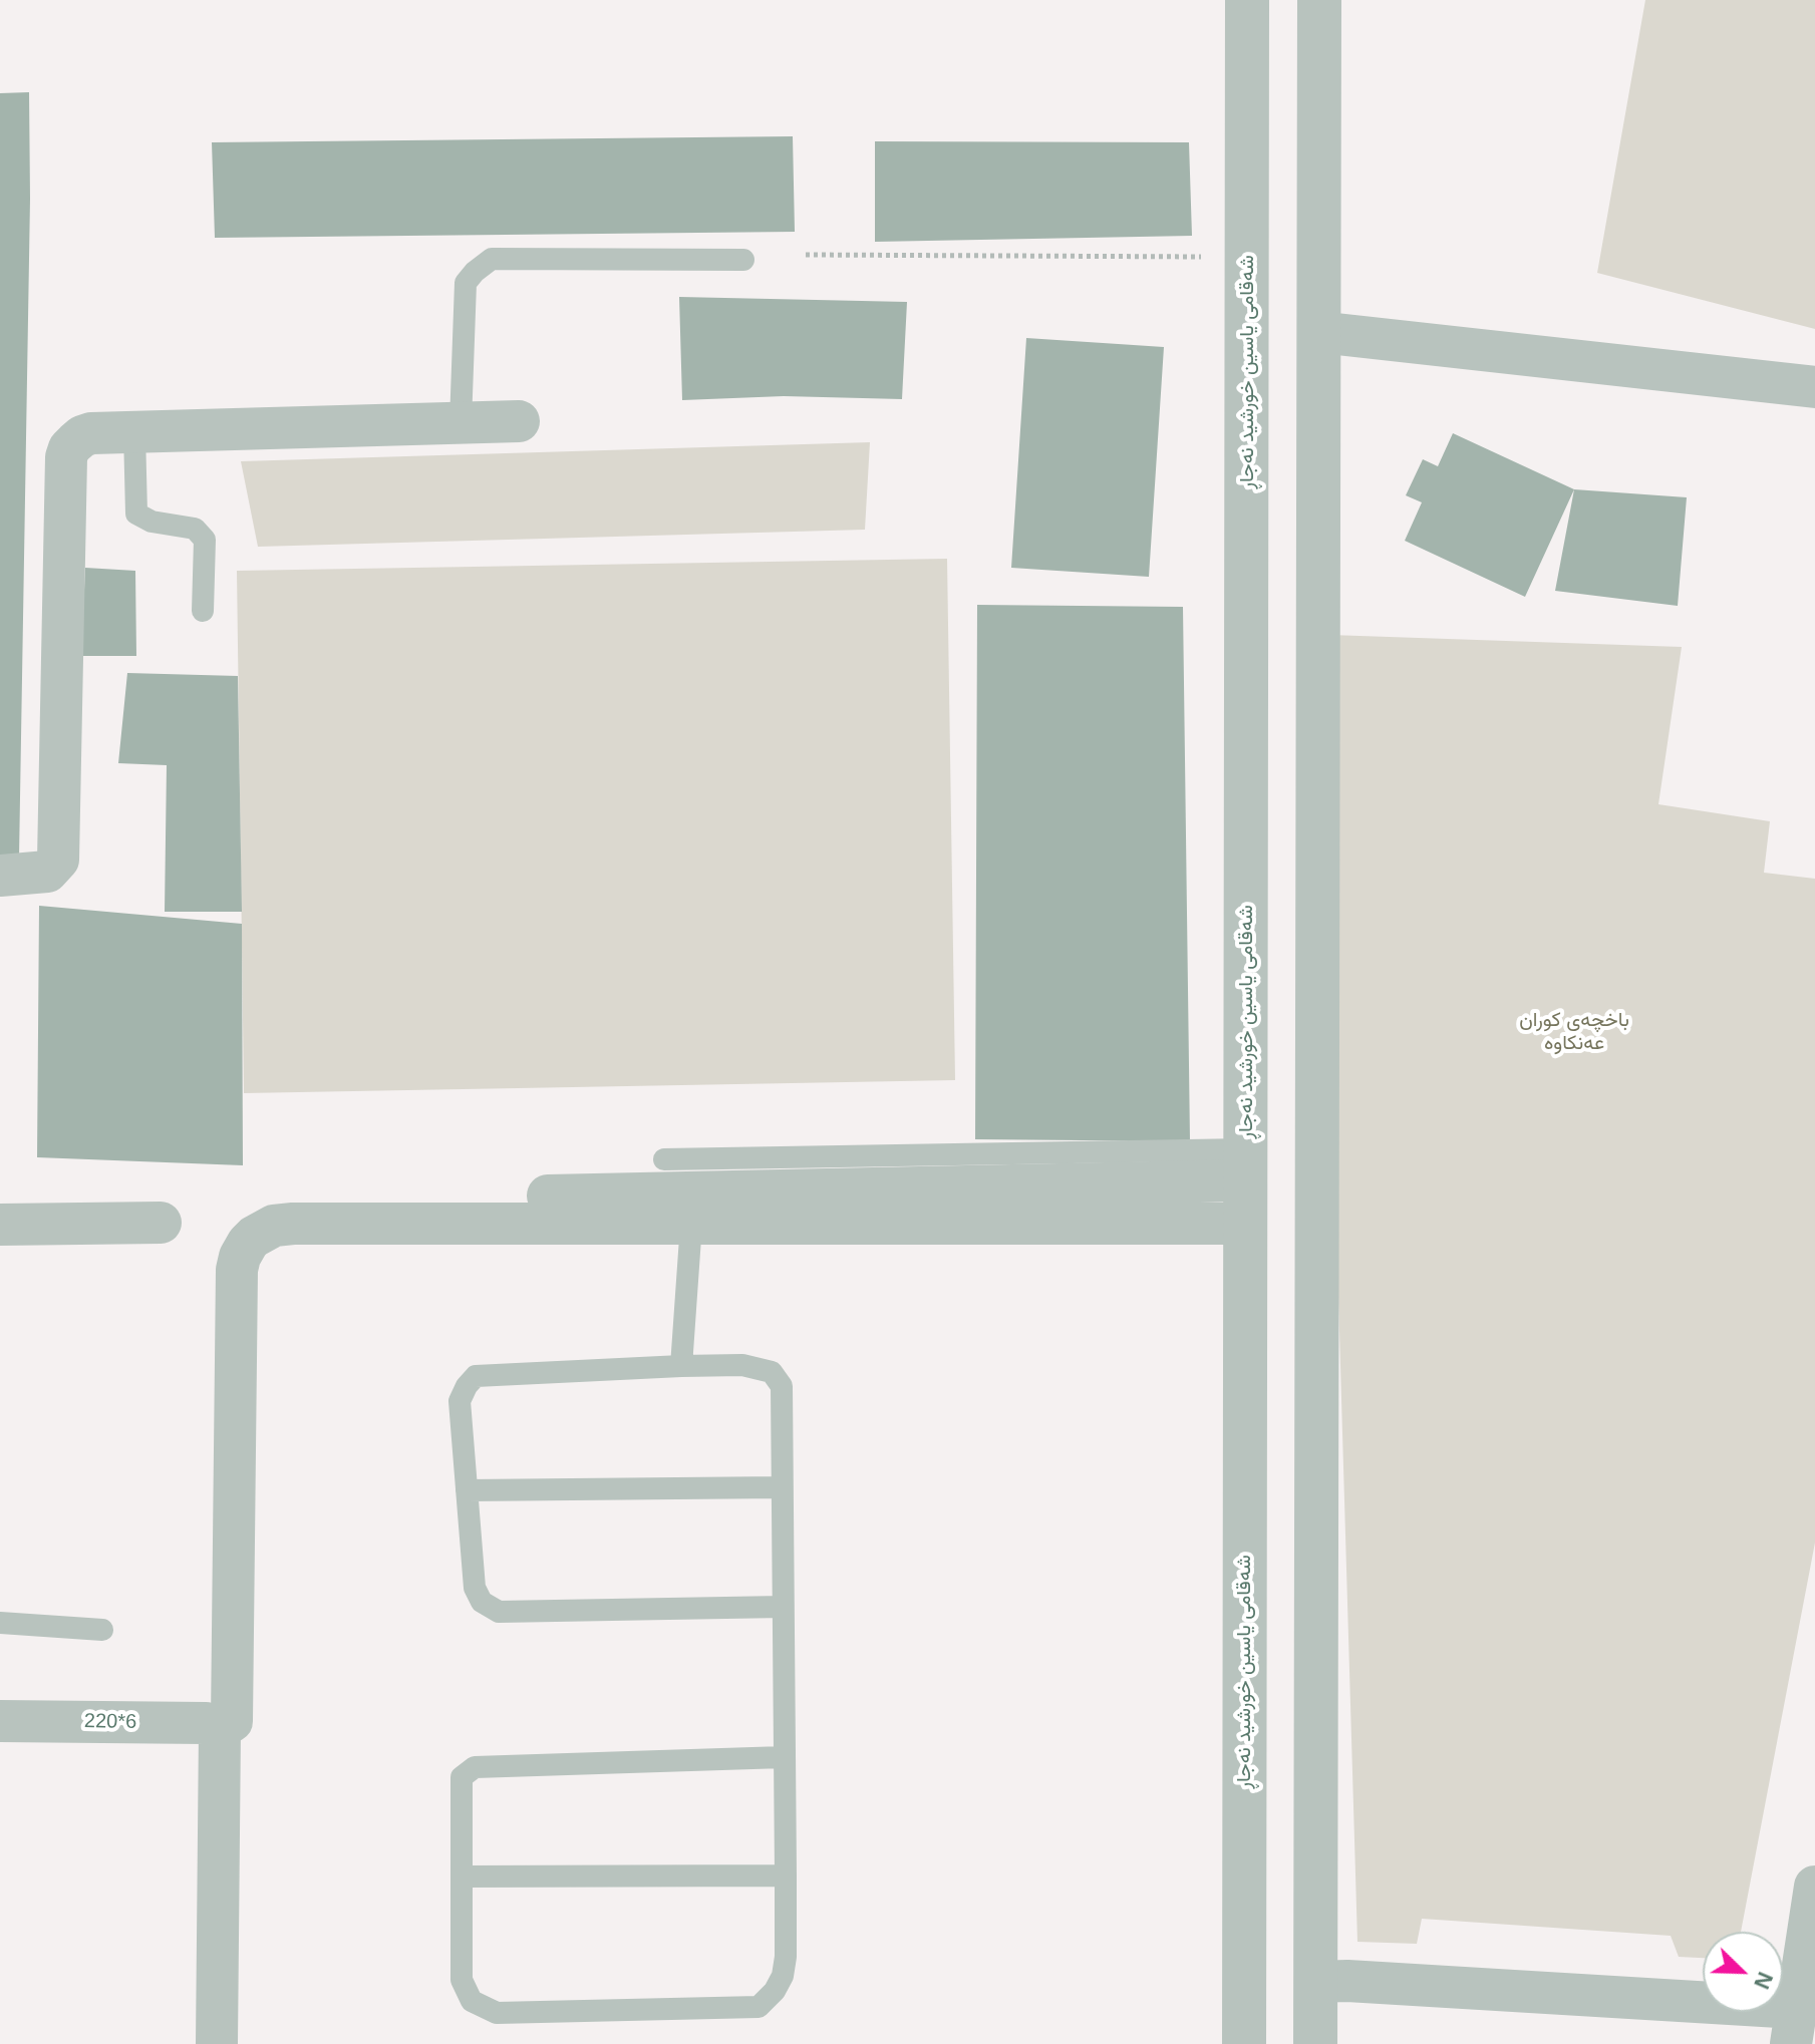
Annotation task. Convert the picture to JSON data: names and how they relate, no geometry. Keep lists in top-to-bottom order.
{
  "streets": {
    "street": ["شەقامی یاسین خورشید نەجاڕ", "220*6"]
  },
  "parks": ["باخچەی کوران عەنکاوە"],
  "north": "bottom right"
}
